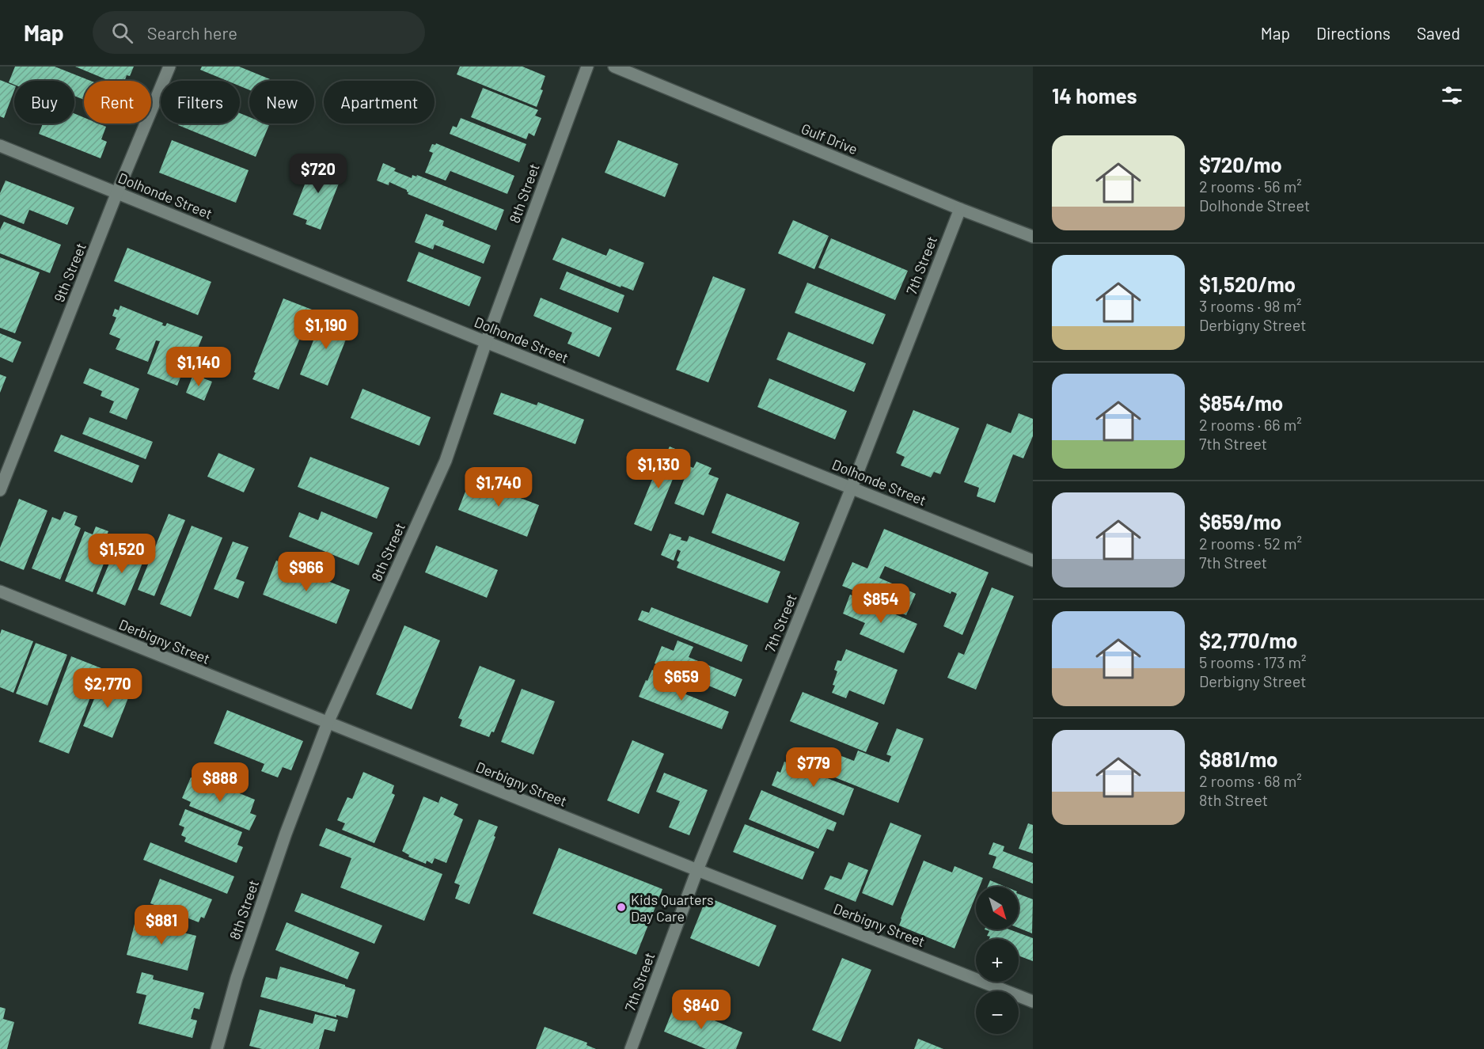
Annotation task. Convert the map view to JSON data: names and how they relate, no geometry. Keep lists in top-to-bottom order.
{
  "streets": {
    "street": [
      "Gulf Drive",
      "8th Street",
      "Dolhonde Street",
      "7th Street",
      "9th Street",
      "Derbigny Street"
    ]
  },
  "crossings": [
    ["Gulf Drive", "7th Street"],
    ["8th Street", "Dolhonde Street"],
    ["8th Street", "Derbigny Street"],
    ["Dolhonde Street", "7th Street"],
    ["Dolhonde Street", "9th Street"],
    ["7th Street", "Derbigny Street"]
  ],
  "places": ["Kids Quarters Day Care"],
  "north": "bottom right",
  "page": {
    "header": "Map",
    "search": "Search here",
    "nav": ["Map", "Directions", "Saved"],
    "heading": "14 homes",
    "chip": [
      "Buy",
      "Rent",
      "Filters",
      "New",
      "Apartment"
    ],
    "list": [
      {
        "name": "$720/mo",
        "note": "2 rooms · 56 m² · Dolhonde Street"
      },
      {
        "name": "$1,520/mo",
        "note": "3 rooms · 98 m² · Derbigny Street"
      },
      {
        "name": "$854/mo",
        "note": "2 rooms · 66 m² · 7th Street"
      },
      {
        "name": "$659/mo",
        "note": "2 rooms · 52 m² · 7th Street"
      },
      {
        "name": "$2,770/mo",
        "note": "5 rooms · 173 m² · Derbigny Street"
      },
      {
        "name": "$881/mo",
        "note": "2 rooms · 68 m² · 8th Street"
      }
    ],
    "price": [
      "$720",
      "$1,190",
      "$1,140",
      "$1,130",
      "$1,740",
      "$1,520",
      "$966",
      "$854",
      "$659",
      "$2,770",
      "$779",
      "$888",
      "$881",
      "$840"
    ],
    "map_buttons": ["+", "−"]
  }
}
